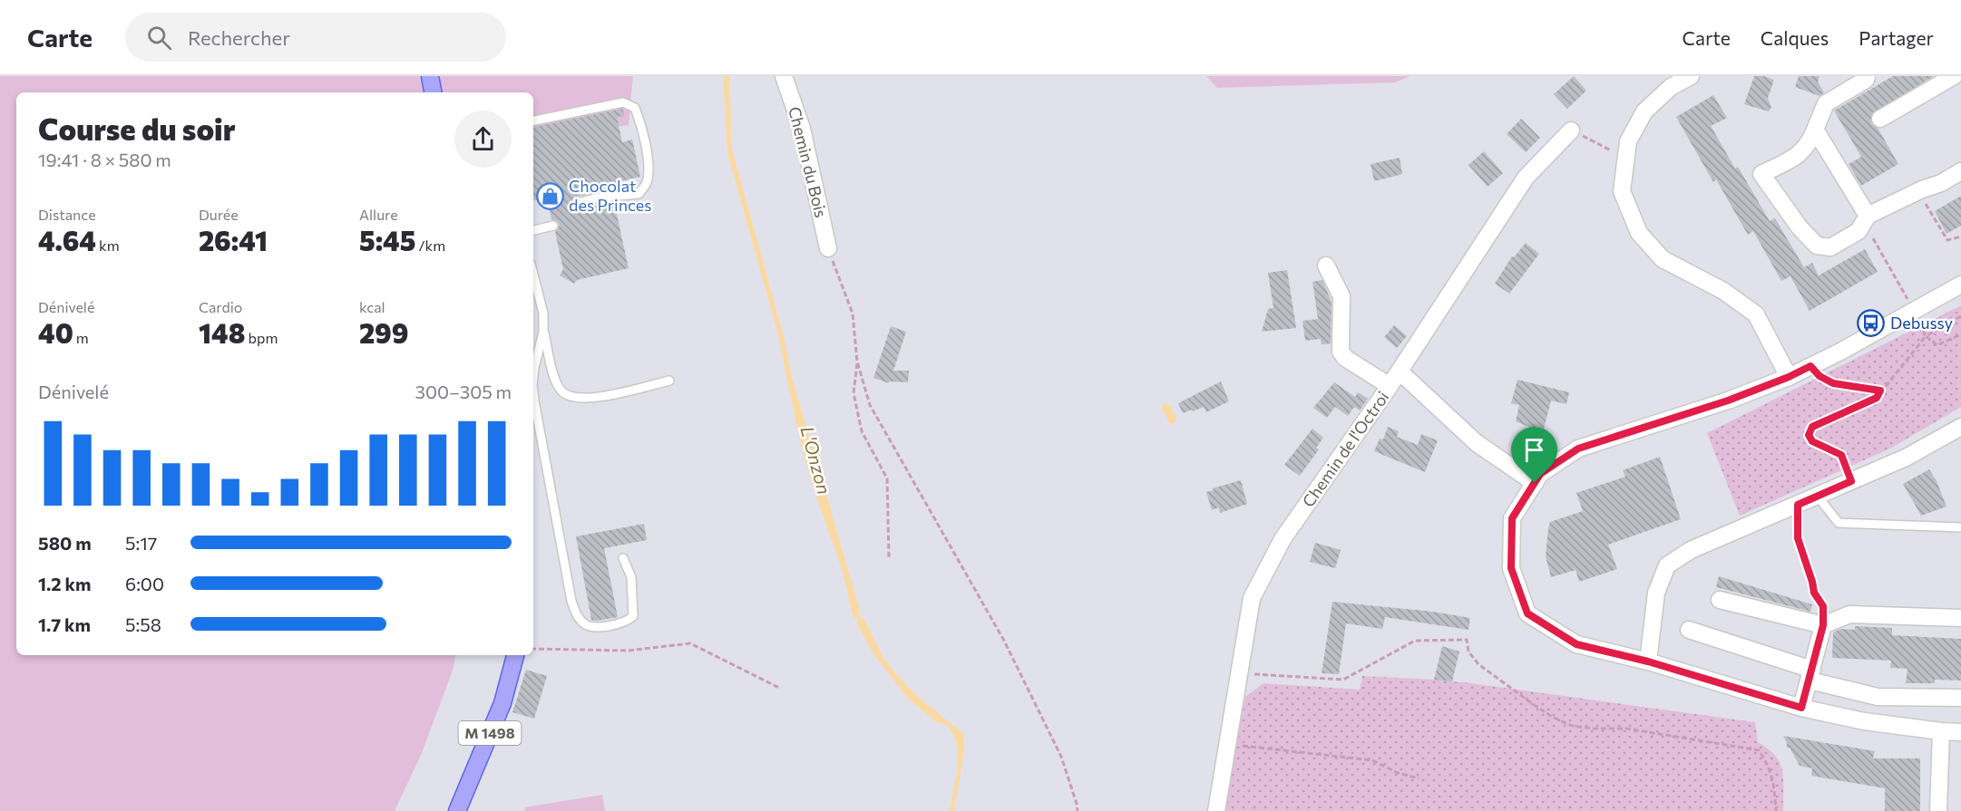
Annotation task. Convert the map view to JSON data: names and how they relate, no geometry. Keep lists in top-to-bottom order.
{
  "streets": {
    "main road": ["M 1498"],
    "street": ["Chemin du Bois", "Chemin de l'Octroi"]
  },
  "water": ["L'Onzon"],
  "places": {
    "shop": ["Chocolat des Princes"],
    "bus stop": ["Debussy"]
  },
  "page": {
    "header": "Carte",
    "search": "Rechercher",
    "nav": ["Carte", "Calques", "Partager"],
    "heading": ["Course du soir", "19:41 · 8 × 580 m"],
    "stats": [
      ["Distance", "4.64 km"],
      ["Durée", "26:41"],
      ["Allure", "5:45 /km"],
      ["Dénivelé", "40 m"],
      ["Cardio", "148 bpm"],
      ["kcal", "299"]
    ],
    "chart": ["Dénivelé", "300–305 m"],
    "list": [
      {
        "name": "580 m",
        "note": "5:17"
      },
      {
        "name": "1.2 km",
        "note": "6:00"
      },
      {
        "name": "1.7 km",
        "note": "5:58"
      }
    ]
  }
}
